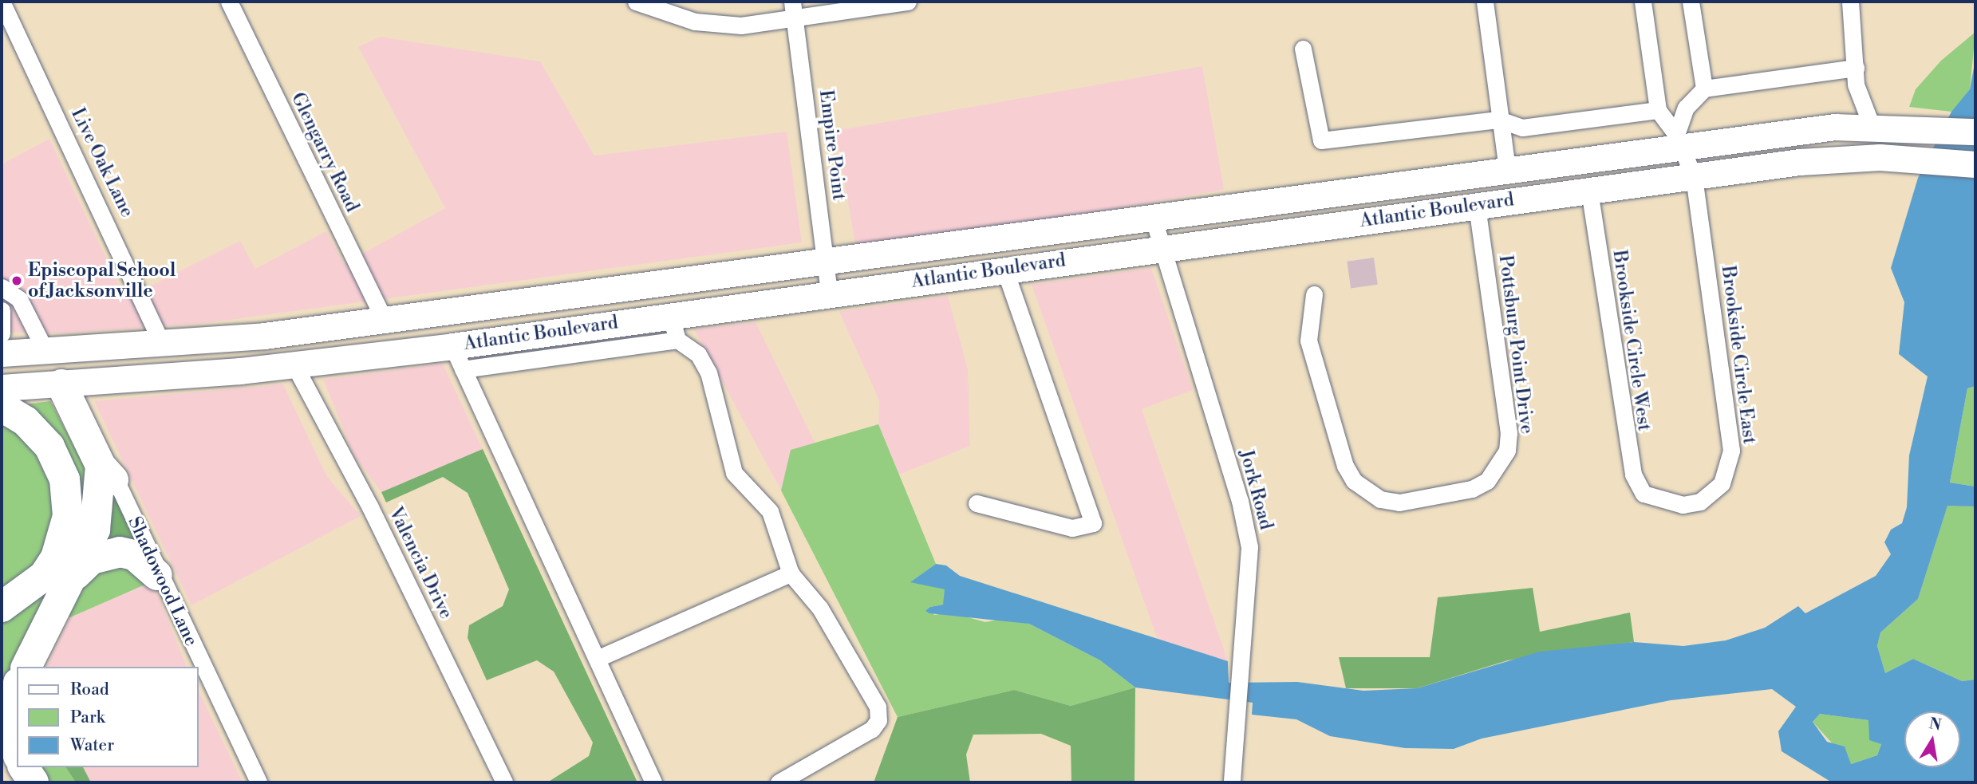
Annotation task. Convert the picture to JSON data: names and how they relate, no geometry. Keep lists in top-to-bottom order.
{
  "streets": {
    "highway": ["Shadowood Lane"],
    "main road": ["Atlantic Boulevard"],
    "street": [
      "Empire Point",
      "Glengarry Road",
      "Live Oak Lane",
      "Brookside Circle West",
      "Pottsburg Point Drive",
      "Brookside Circle East",
      "Jork Road",
      "Valencia Drive"
    ]
  },
  "crossings": [
    ["Empire Point", "Atlantic Boulevard"],
    ["Glengarry Road", "Atlantic Boulevard"],
    ["Live Oak Lane", "Atlantic Boulevard"],
    ["Atlantic Boulevard", "Brookside Circle West"],
    ["Atlantic Boulevard", "Pottsburg Point Drive"],
    ["Atlantic Boulevard", "Brookside Circle East"],
    ["Atlantic Boulevard", "Jork Road"],
    ["Atlantic Boulevard", "Valencia Drive"],
    ["Atlantic Boulevard", "Shadowood Lane"],
    ["Brookside Circle West", "Brookside Circle East"]
  ],
  "places": ["Episcopal School of Jacksonville"],
  "legend": ["Road", "Park", "Water"],
  "north": "top"
}
